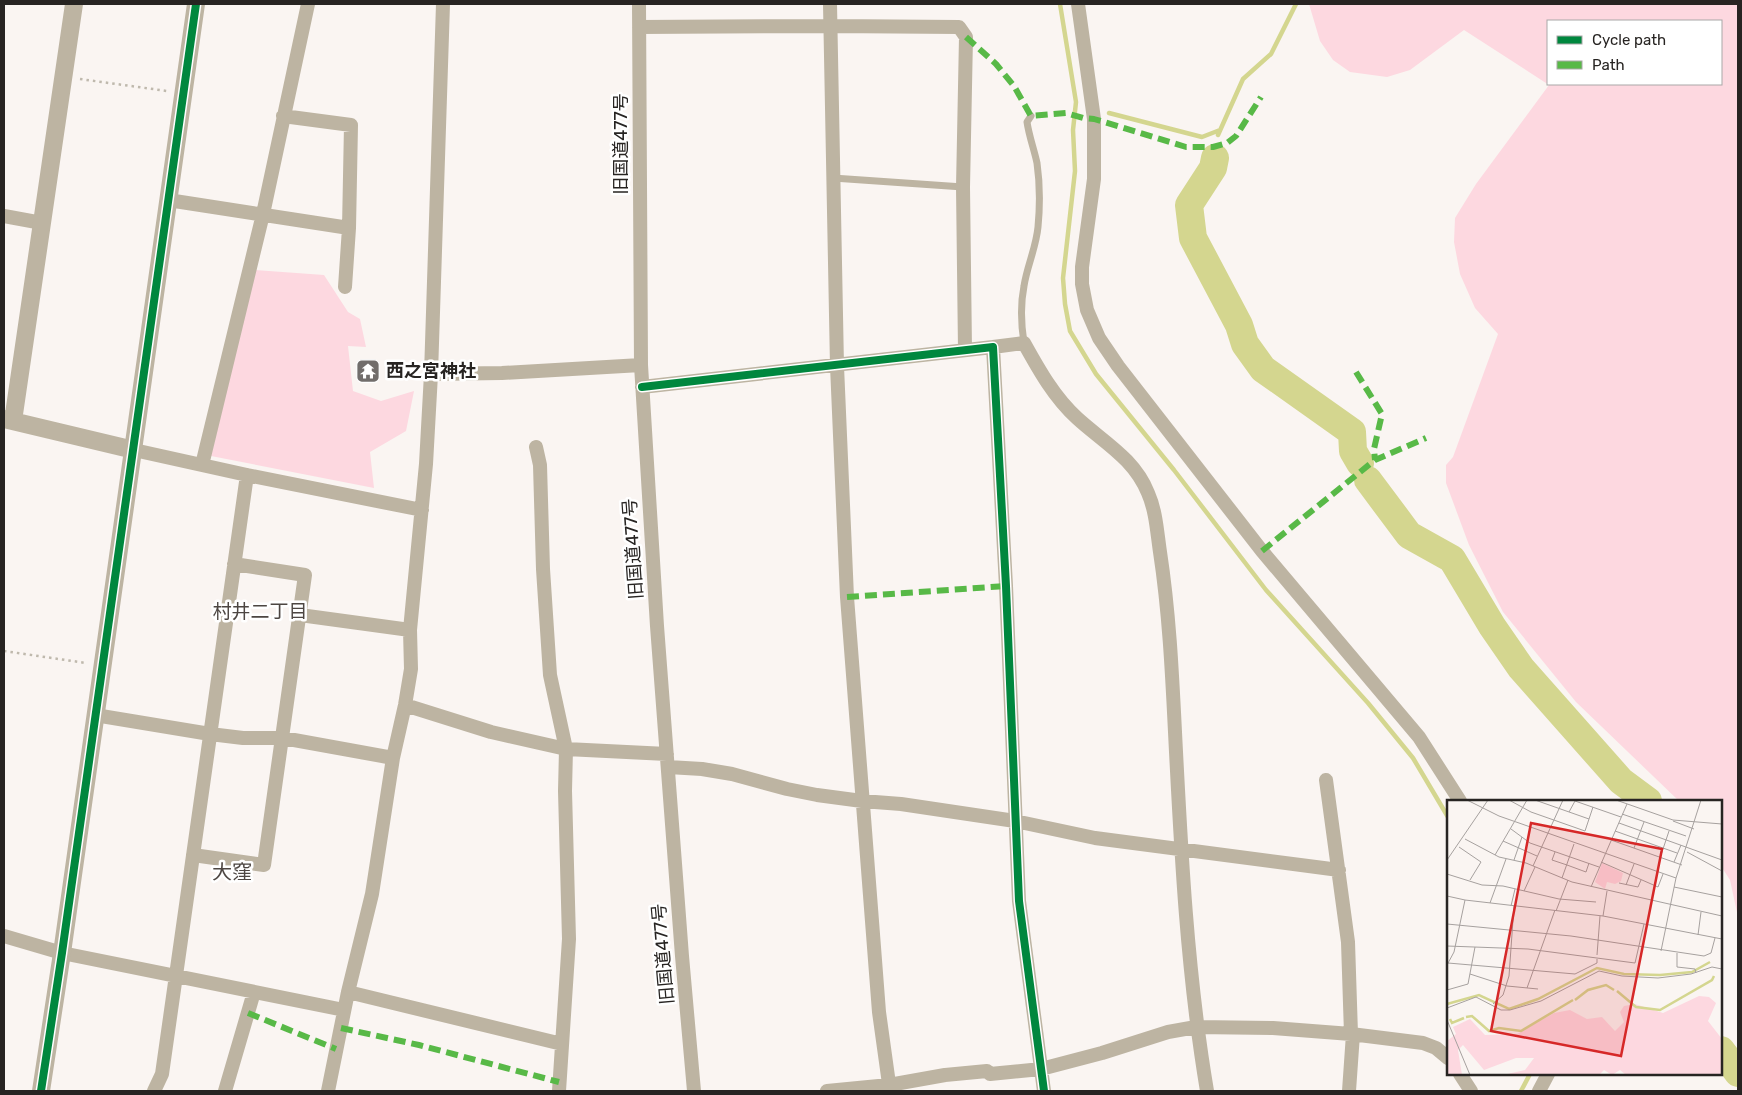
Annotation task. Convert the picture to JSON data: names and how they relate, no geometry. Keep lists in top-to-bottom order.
{
  "streets": {
    "street": ["旧国道477号"]
  },
  "districts": ["村井二丁目", "大窪"],
  "places": {
    "temple": ["西之宮神社"]
  },
  "legend": ["Cycle path", "Path"]
}
